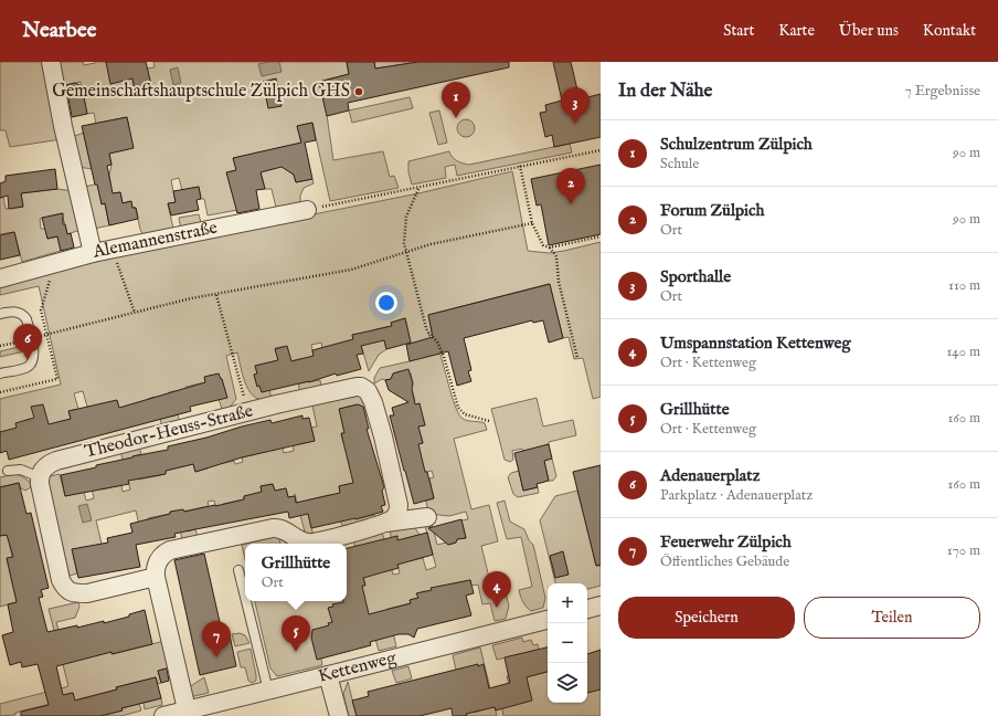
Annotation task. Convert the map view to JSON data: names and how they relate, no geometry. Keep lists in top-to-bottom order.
{
  "streets": {
    "street": ["Alemannenstraße", "Theodor-Heuss-Straße", "Kettenweg"]
  },
  "crossings": [
    ["Theodor-Heuss-Straße", "Kettenweg"]
  ],
  "places": ["Gemeinschaftshauptschule Zülpich GHS"],
  "page": {
    "header": "Nearbee",
    "nav": [
      "Start",
      "Karte",
      "Über uns",
      "Kontakt"
    ],
    "heading": ["In der Nähe", "7 Ergebnisse"],
    "pins": [
      "1",
      "3",
      "2",
      "6",
      "4",
      "5",
      "7"
    ],
    "list": [
      {
        "mark": "1",
        "name": "Schulzentrum Zülpich",
        "note": "Schule",
        "value": "90 m"
      },
      {
        "mark": "2",
        "name": "Forum Zülpich",
        "note": "Ort",
        "value": "90 m"
      },
      {
        "mark": "3",
        "name": "Sporthalle",
        "note": "Ort",
        "value": "110 m"
      },
      {
        "mark": "4",
        "name": "Umspannstation Kettenweg",
        "note": "Ort · Kettenweg",
        "value": "140 m"
      },
      {
        "mark": "5",
        "name": "Grillhütte",
        "note": "Ort · Kettenweg",
        "value": "160 m"
      },
      {
        "mark": "6",
        "name": "Adenauerplatz",
        "note": "Parkplatz · Adenauerplatz",
        "value": "160 m"
      },
      {
        "mark": "7",
        "name": "Feuerwehr Zülpich",
        "note": "Öffentliches Gebäude",
        "value": "170 m"
      }
    ],
    "popup": ["Grillhütte", "Ort"],
    "map_buttons": ["+", "−"],
    "buttons": ["Speichern", "Teilen"]
  }
}
